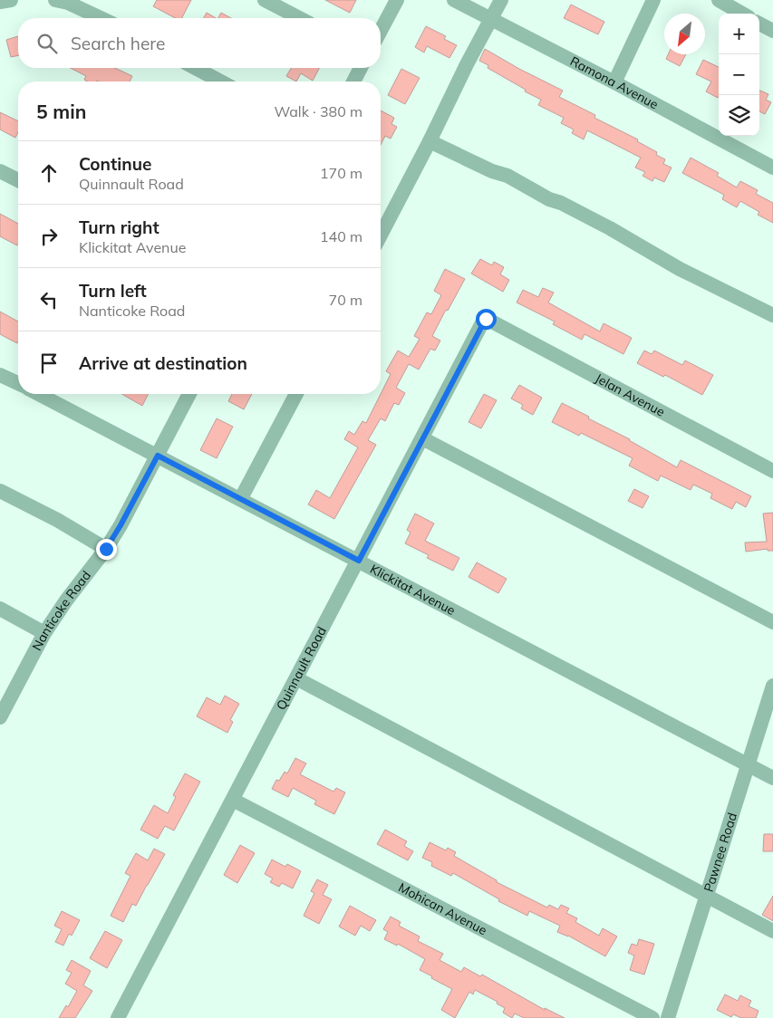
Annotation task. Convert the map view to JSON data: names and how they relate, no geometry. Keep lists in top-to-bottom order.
{
  "streets": {
    "street": [
      "Ramona Avenue",
      "Jelan Avenue",
      "Klickitat Avenue",
      "Nanticoke Road",
      "Quinnault Road",
      "Pawnee Road",
      "Mohican Avenue"
    ]
  },
  "crossings": [
    ["Jelan Avenue", "Quinnault Road"],
    ["Klickitat Avenue", "Nanticoke Road"],
    ["Klickitat Avenue", "Quinnault Road"],
    ["Klickitat Avenue", "Pawnee Road"],
    ["Quinnault Road", "Mohican Avenue"]
  ],
  "north": "bottom left",
  "page": {
    "map_buttons": ["+", "−"],
    "search": "Search here",
    "heading": ["5 min", "Walk · 380 m"],
    "list": [
      ["Continue", "Quinnault Road", "170 m"],
      ["Turn right", "Klickitat Avenue", "140 m"],
      ["Turn left", "Nanticoke Road", "70 m"],
      "Arrive at destination"
    ]
  }
}
